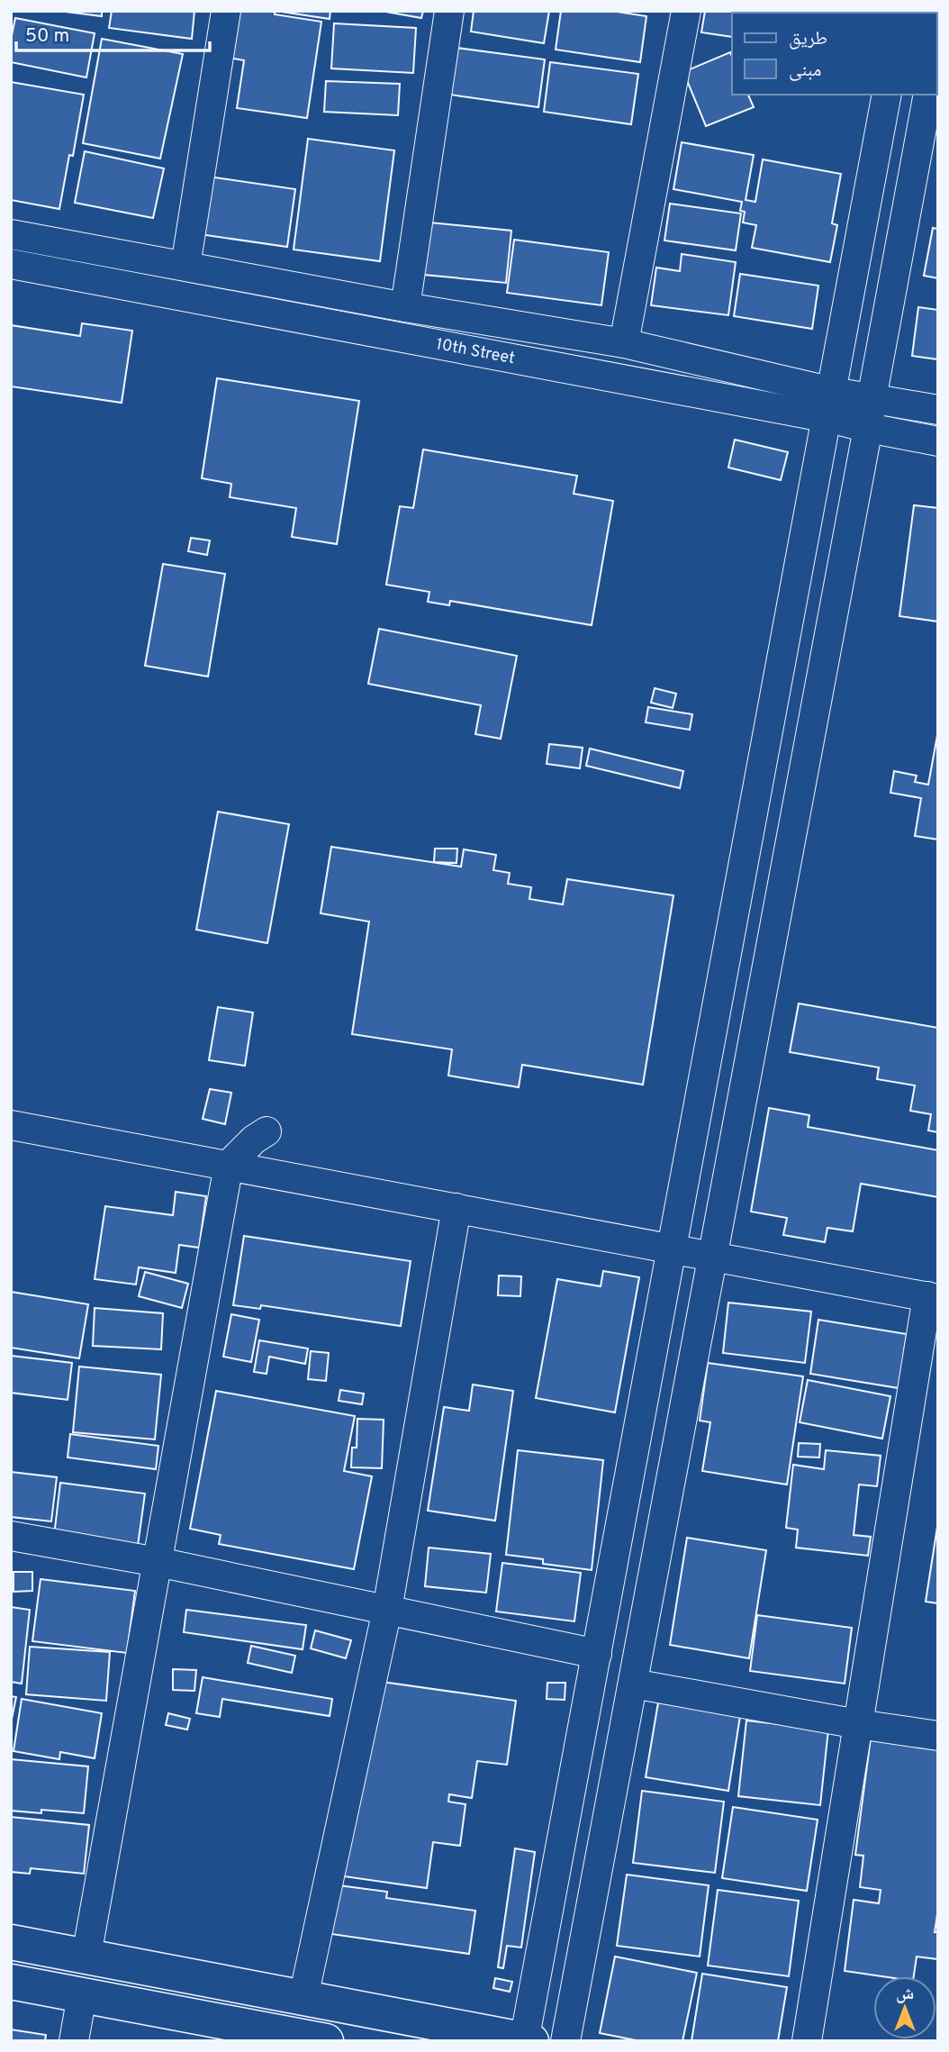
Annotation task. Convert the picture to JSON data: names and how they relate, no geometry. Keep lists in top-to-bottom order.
{
  "streets": {
    "street": ["10th Street"]
  },
  "legend": ["طريق", "مبنى"],
  "scale_bar": "50 m",
  "north": "top"
}
